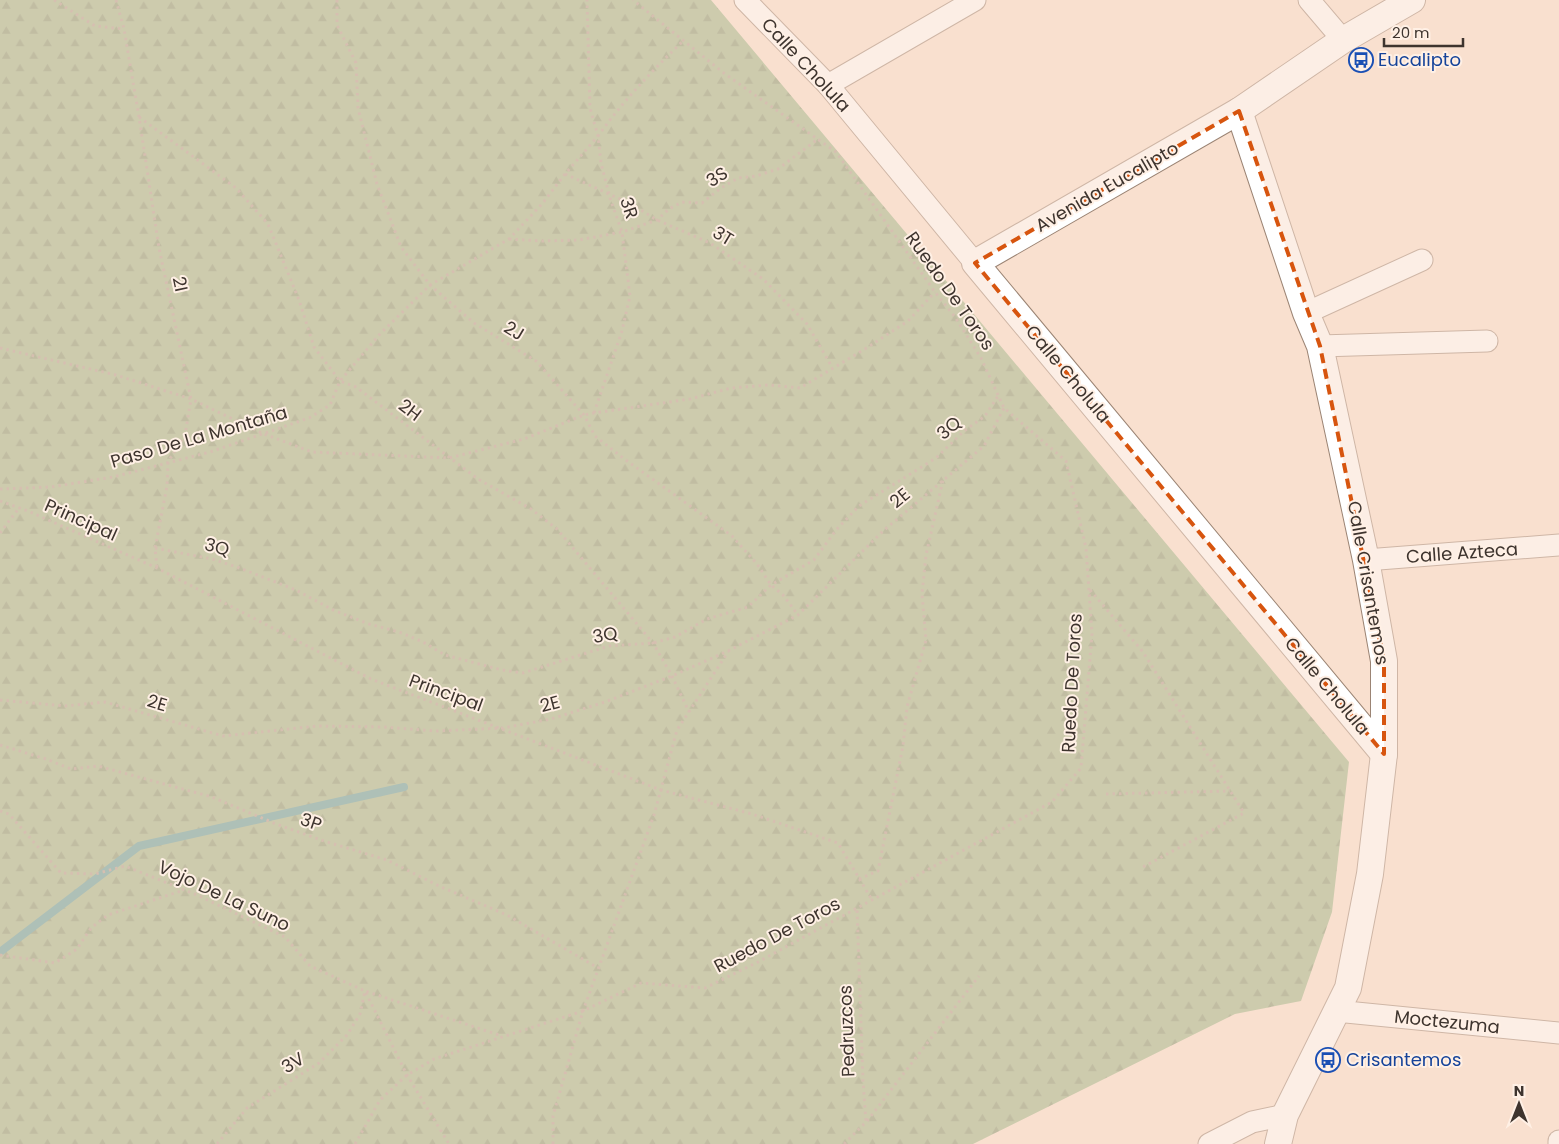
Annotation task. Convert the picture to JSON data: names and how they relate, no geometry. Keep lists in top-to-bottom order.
{
  "streets": {
    "street": [
      "Calle Cholula",
      "Avenida Eucalipto",
      "Calle Azteca",
      "Calle Crisantemos",
      "Moctezuma"
    ],
    "path": [
      "3S",
      "3R",
      "3T",
      "2I",
      "Ruedo De Toros",
      "2J",
      "2H",
      "3Q",
      "Paso De La Montaña",
      "2E",
      "Principal",
      "3P",
      "Vojo De La Suno",
      "Pedruzcos",
      "3V"
    ]
  },
  "crossings": [
    ["Calle Cholula", "Avenida Eucalipto"],
    ["Calle Cholula", "Calle Crisantemos"],
    ["3S", "3R"],
    ["3S", "3T"],
    ["3S", "Ruedo De Toros"],
    ["3S", "Paso De La Montaña"],
    ["Avenida Eucalipto", "Calle Crisantemos"],
    ["3R", "3T"],
    ["3R", "Paso De La Montaña"],
    ["3T", "Paso De La Montaña"],
    ["2I", "2H"],
    ["2I", "3Q"],
    ["2I", "Paso De La Montaña"],
    ["2I", "Principal"],
    ["Ruedo De Toros", "3Q"],
    ["Ruedo De Toros", "2E"],
    ["Ruedo De Toros", "Principal"],
    ["Ruedo De Toros", "Vojo De La Suno"],
    ["Ruedo De Toros", "Pedruzcos"],
    ["2J", "3Q"],
    ["2J", "Paso De La Montaña"],
    ["2J", "2E"],
    ["2H", "3Q"],
    ["2H", "Paso De La Montaña"],
    ["2H", "2E"],
    ["2E", "Principal"],
    ["Calle Azteca", "Calle Crisantemos"],
    ["Calle Crisantemos", "Moctezuma"],
    ["Vojo De La Suno", "3V"]
  ],
  "places": {
    "bus stop": ["Eucalipto", "Crisantemos"]
  },
  "scale_bar": "20 m",
  "north": "top"
}
